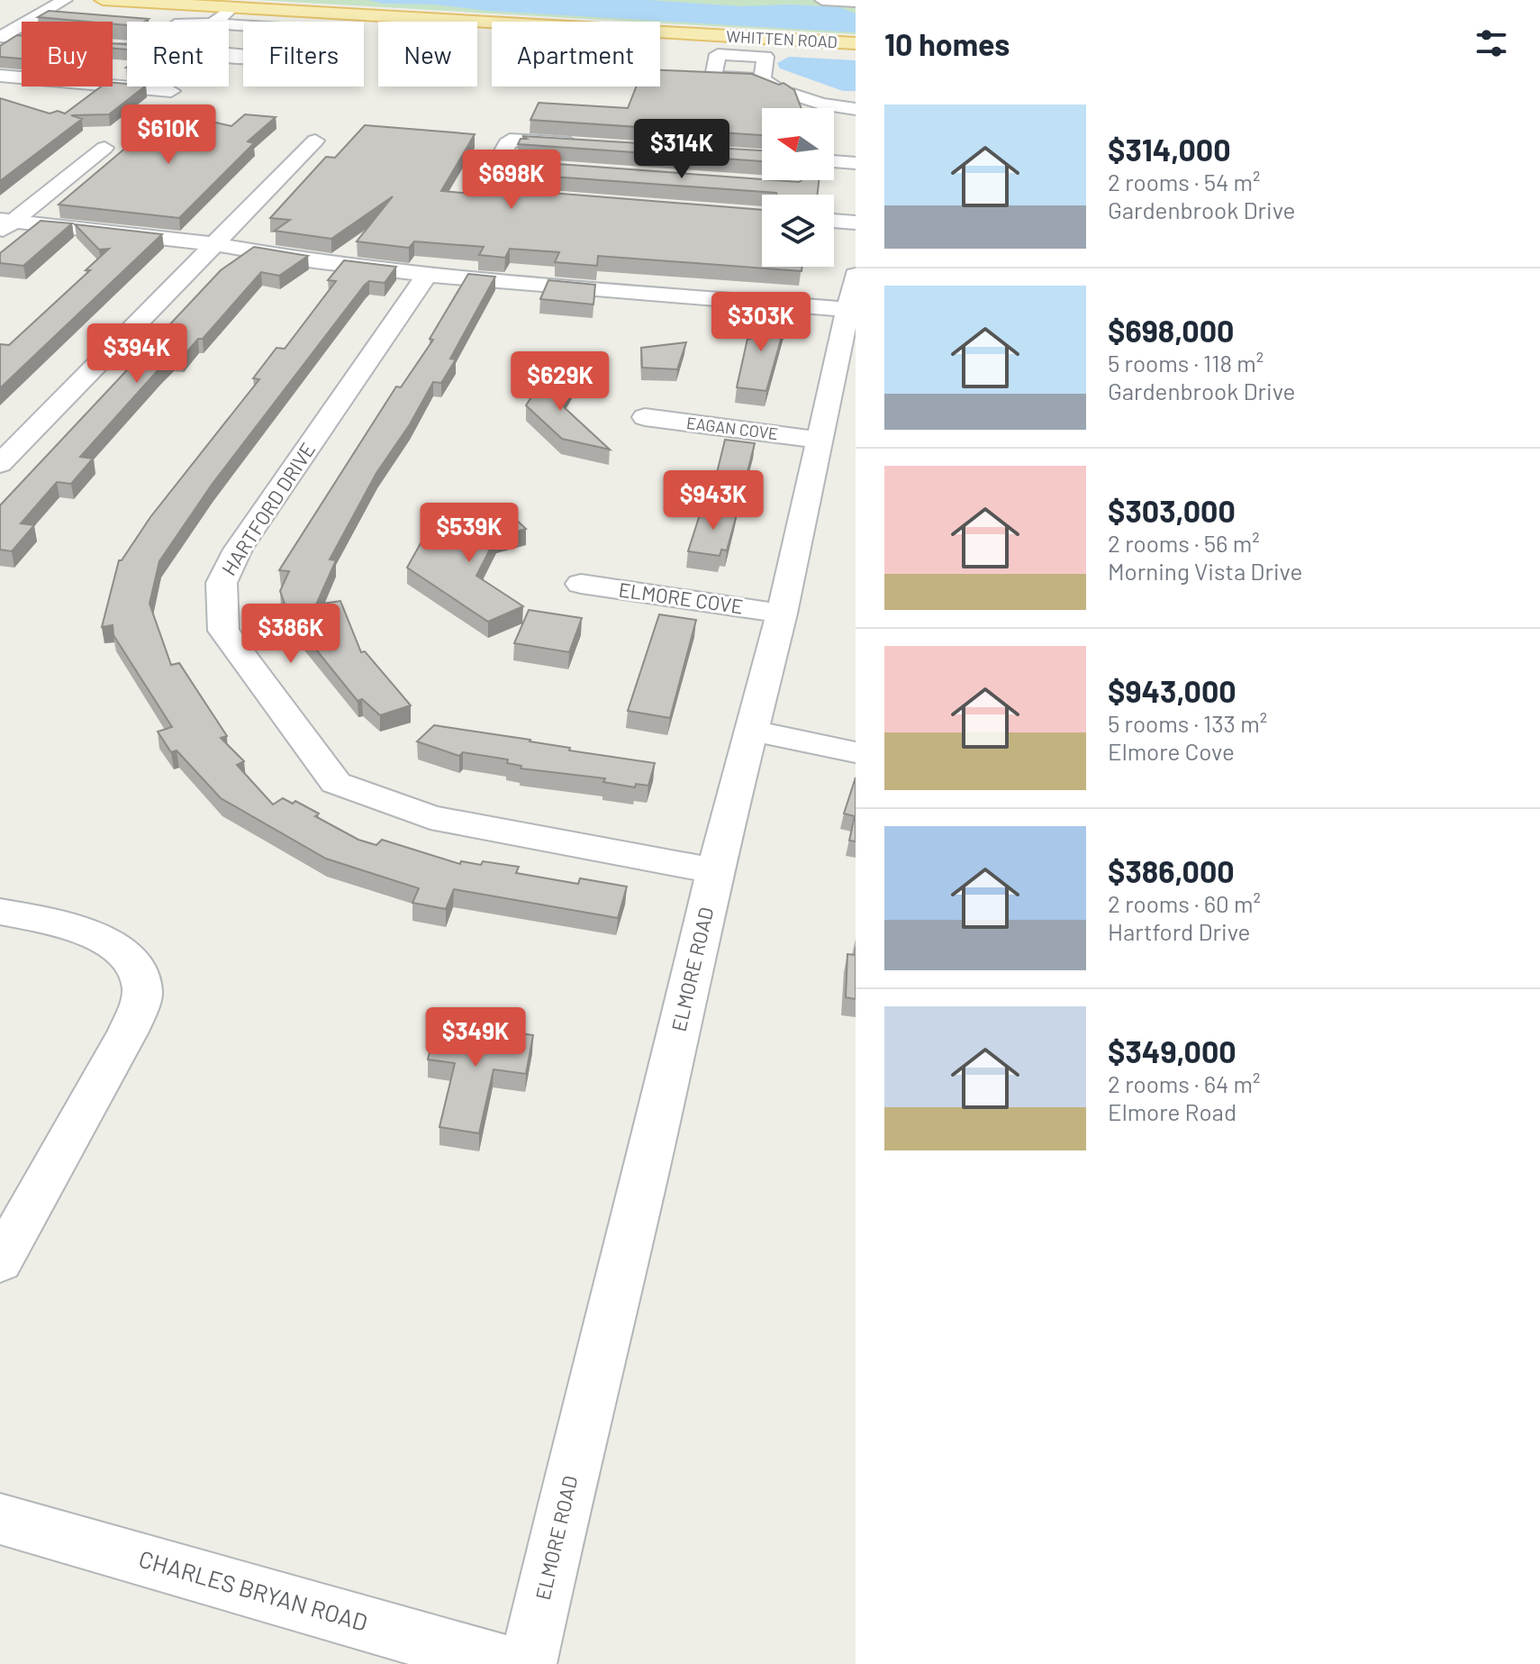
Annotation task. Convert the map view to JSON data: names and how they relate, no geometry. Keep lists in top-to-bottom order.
{
  "streets": {
    "main road": ["WHITTEN ROAD"],
    "street": [
      "EAGAN COVE",
      "HARTFORD DRIVE",
      "ELMORE COVE",
      "ELMORE ROAD",
      "CHARLES BRYAN ROAD"
    ]
  },
  "crossings": [
    ["EAGAN COVE", "ELMORE ROAD"],
    ["HARTFORD DRIVE", "ELMORE ROAD"],
    ["ELMORE COVE", "ELMORE ROAD"]
  ],
  "north": "left",
  "page": {
    "heading": "10 homes",
    "chip": [
      "Buy",
      "Rent",
      "Filters",
      "New",
      "Apartment"
    ],
    "list": [
      {
        "name": "$314,000",
        "note": "2 rooms · 54 m² · Gardenbrook Drive"
      },
      {
        "name": "$698,000",
        "note": "5 rooms · 118 m² · Gardenbrook Drive"
      },
      {
        "name": "$303,000",
        "note": "2 rooms · 56 m² · Morning Vista Drive"
      },
      {
        "name": "$943,000",
        "note": "5 rooms · 133 m² · Elmore Cove"
      },
      {
        "name": "$386,000",
        "note": "2 rooms · 60 m² · Hartford Drive"
      },
      {
        "name": "$349,000",
        "note": "2 rooms · 64 m² · Elmore Road"
      }
    ],
    "price": [
      "$610K",
      "$314K",
      "$698K",
      "$303K",
      "$394K",
      "$629K",
      "$943K",
      "$539K",
      "$386K",
      "$349K"
    ]
  }
}
